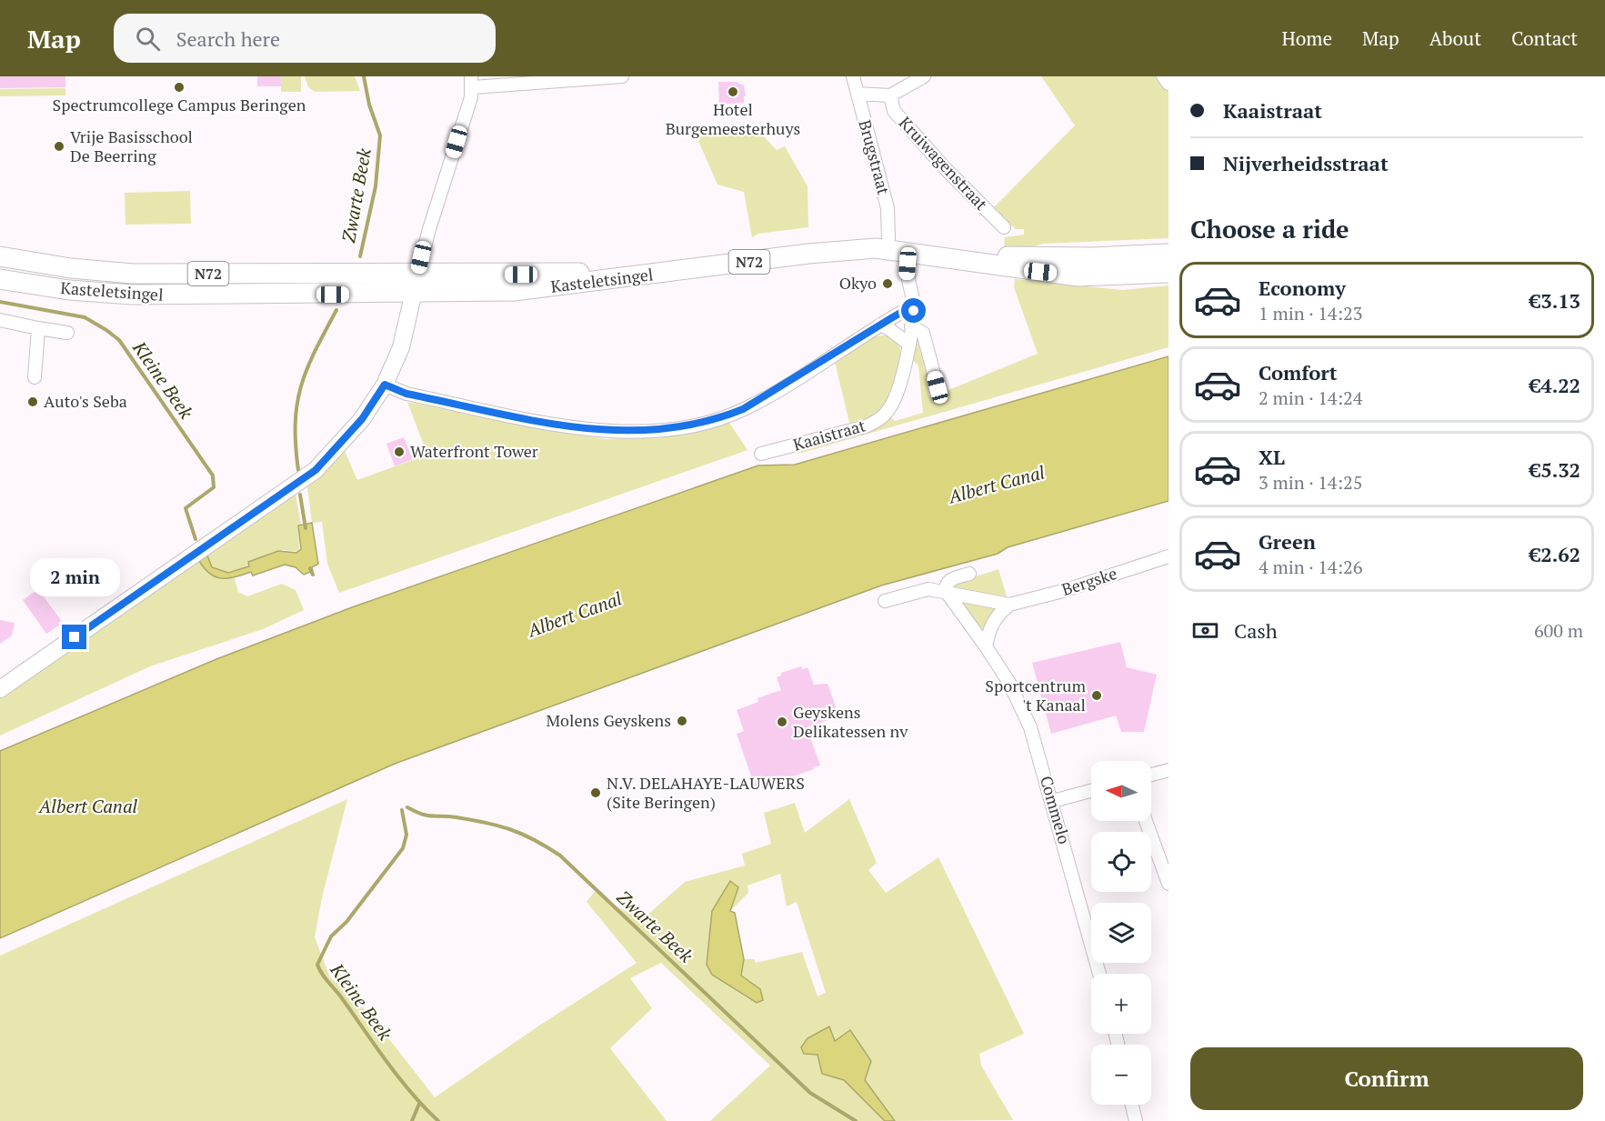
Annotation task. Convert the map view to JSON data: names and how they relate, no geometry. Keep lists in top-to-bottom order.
{
  "streets": {
    "main road": ["N72", "Kasteletsingel"],
    "street": [
      "Brugstraat",
      "Kruiwagenstraat",
      "Kaaistraat",
      "Bergske",
      "Commelo"
    ]
  },
  "crossings": [
    ["Brugstraat", "Kasteletsingel"]
  ],
  "water": ["Zwarte Beek", "Kleine Beek", "Albert Canal"],
  "places": [
    "Spectrumcollege Campus Beringen",
    "Hotel Burgemeesterhuys",
    "Vrije Basisschool De Beerring",
    "Okyo",
    "Auto's Seba",
    "Waterfront Tower",
    "Sportcentrum 't Kanaal",
    "Molens Geyskens",
    "Geyskens Delikatessen nv",
    "N.V. DELAHAYE-LAUWERS (Site Beringen)"
  ],
  "north": "left",
  "page": {
    "header": "Map",
    "search": "Search here",
    "nav": [
      "Home",
      "Map",
      "About",
      "Contact"
    ],
    "banner": ["Kaaistraat", "Nijverheidsstraat"],
    "heading": "Choose a ride",
    "list": [
      {
        "name": "Economy",
        "note": "1 min · 14:23",
        "value": "€3.13"
      },
      {
        "name": "Comfort",
        "note": "2 min · 14:24",
        "value": "€4.22"
      },
      {
        "name": "XL",
        "note": "3 min · 14:25",
        "value": "€5.32"
      },
      {
        "name": "Green",
        "note": "4 min · 14:26",
        "value": "€2.62"
      }
    ],
    "bubble": "2 min",
    "pay": ["Cash", "600 m"],
    "map_buttons": ["+", "−"],
    "buttons": "Confirm"
  }
}
